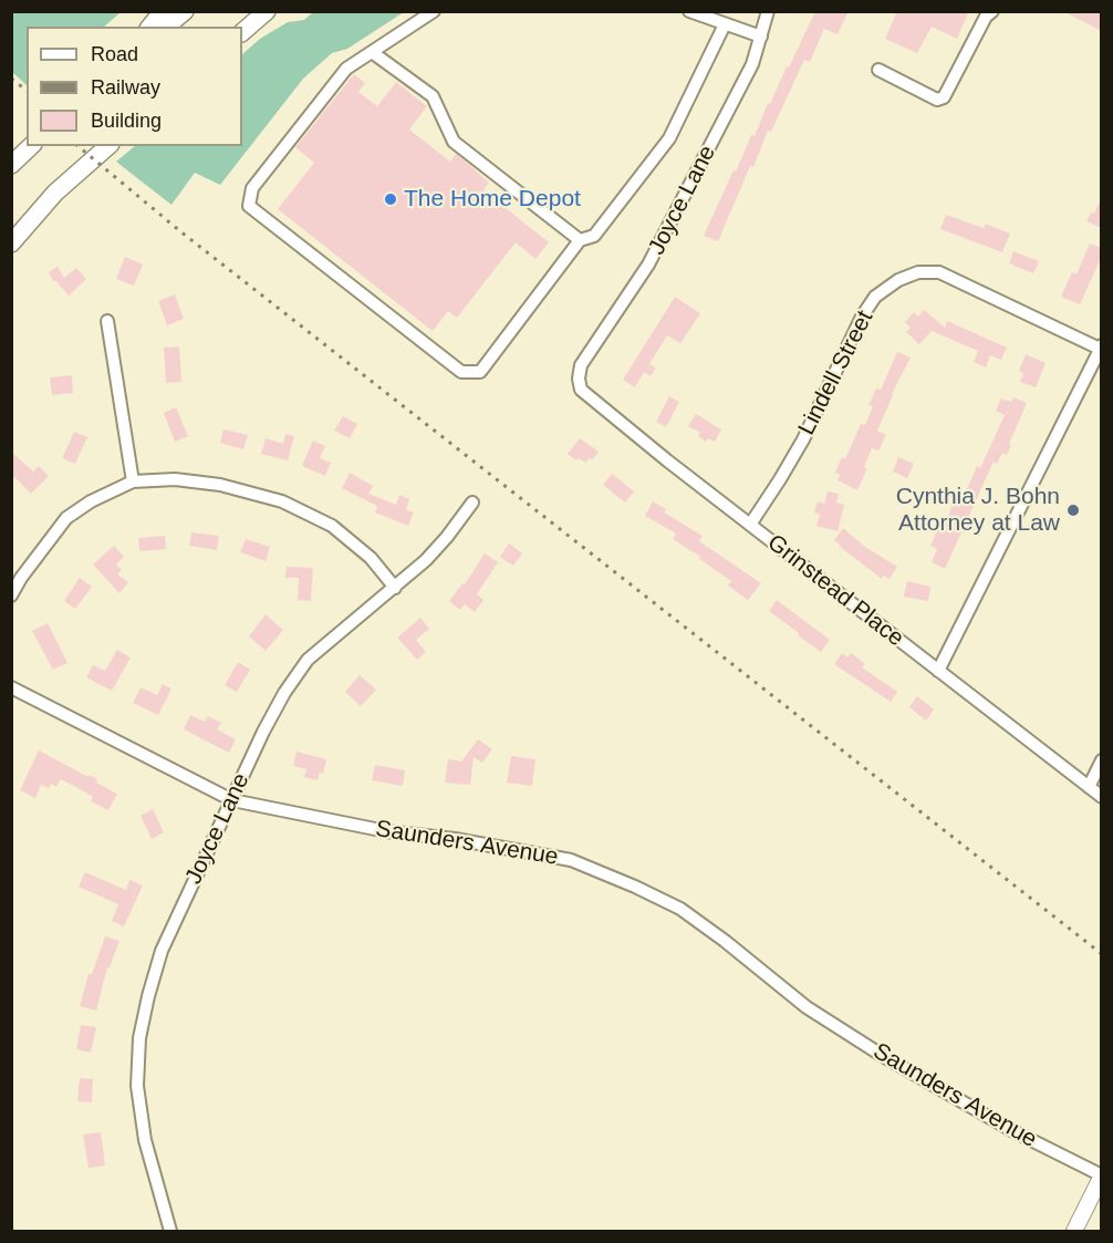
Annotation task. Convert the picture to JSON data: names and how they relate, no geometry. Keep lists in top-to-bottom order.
{
  "streets": {
    "street": [
      "Joyce Lane",
      "Lindell Street",
      "Grinstead Place",
      "Saunders Avenue"
    ]
  },
  "crossings": [
    ["Joyce Lane", "Grinstead Place"],
    ["Joyce Lane", "Saunders Avenue"],
    ["Lindell Street", "Grinstead Place"]
  ],
  "places": ["The Home Depot", "Cynthia J. Bohn Attorney at Law"],
  "legend": ["Road", "Railway", "Building"]
}
